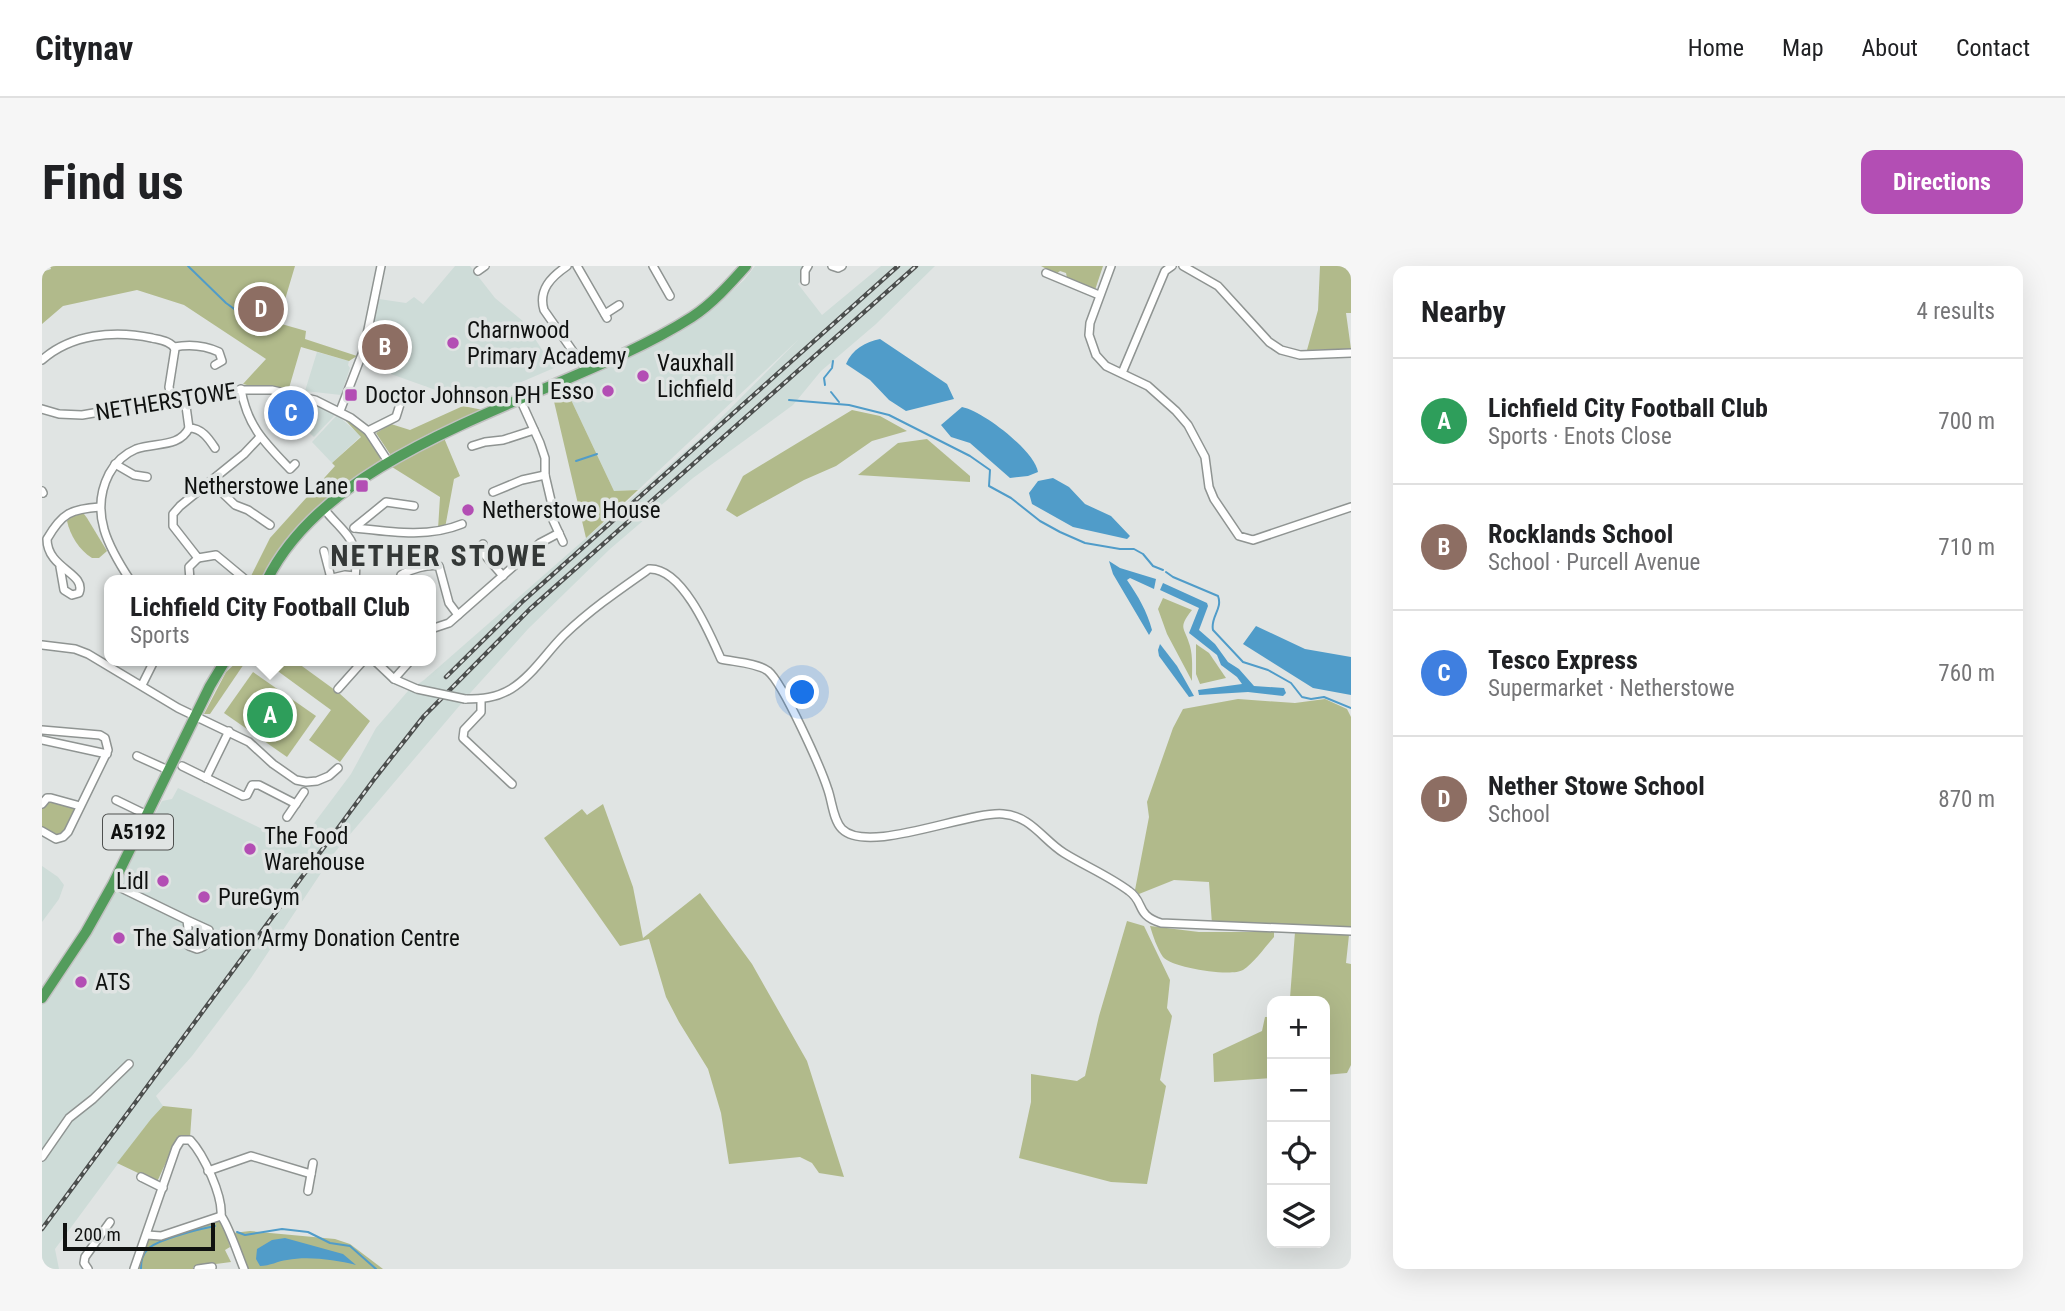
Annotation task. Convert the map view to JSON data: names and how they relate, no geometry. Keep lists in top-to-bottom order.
{
  "streets": {
    "highway": ["A5192"],
    "street": ["NETHERSTOWE"]
  },
  "districts": ["NETHER STOWE"],
  "places": {
    "other": [
      "Charnwood Primary Academy",
      "Vauxhall Lichfield",
      "Esso",
      "Netherstowe House",
      "The Food Warehouse",
      "Lidl",
      "PureGym",
      "The Salvation Army Donation Centre",
      "ATS"
    ],
    "transit": ["Doctor Johnson PH", "Netherstowe Lane"]
  },
  "scale_bar": "200 m",
  "page": {
    "header": "Citynav",
    "nav": [
      "Home",
      "Map",
      "About",
      "Contact"
    ],
    "buttons": "Directions",
    "title": "Find us",
    "heading": ["Nearby", "4 results"],
    "pins": [
      "D",
      "B",
      "C",
      "A"
    ],
    "list": [
      {
        "mark": "A",
        "name": "Lichfield City Football Club",
        "note": "Sports · Enots Close",
        "value": "700 m"
      },
      {
        "mark": "B",
        "name": "Rocklands School",
        "note": "School · Purcell Avenue",
        "value": "710 m"
      },
      {
        "mark": "C",
        "name": "Tesco Express",
        "note": "Supermarket · Netherstowe",
        "value": "760 m"
      },
      {
        "mark": "D",
        "name": "Nether Stowe School",
        "note": "School",
        "value": "870 m"
      }
    ],
    "popup": ["Lichfield City Football Club", "Sports"],
    "map_buttons": ["+", "−"],
    "scale": "200 m"
  }
}
